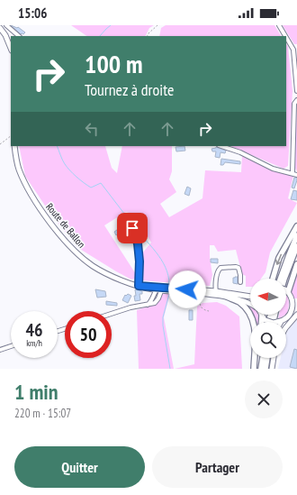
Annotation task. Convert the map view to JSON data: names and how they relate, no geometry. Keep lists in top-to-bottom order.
{
  "streets": {
    "main road": ["Route de Ballon"]
  },
  "north": "left",
  "page": {
    "status": "15:06",
    "turn": ["100 m", "Tournez à droite"],
    "speed": "46 km/h",
    "limit": "50",
    "heading": ["1 min", "220 m · 15:07"],
    "buttons": ["Quitter", "Partager"]
  }
}
